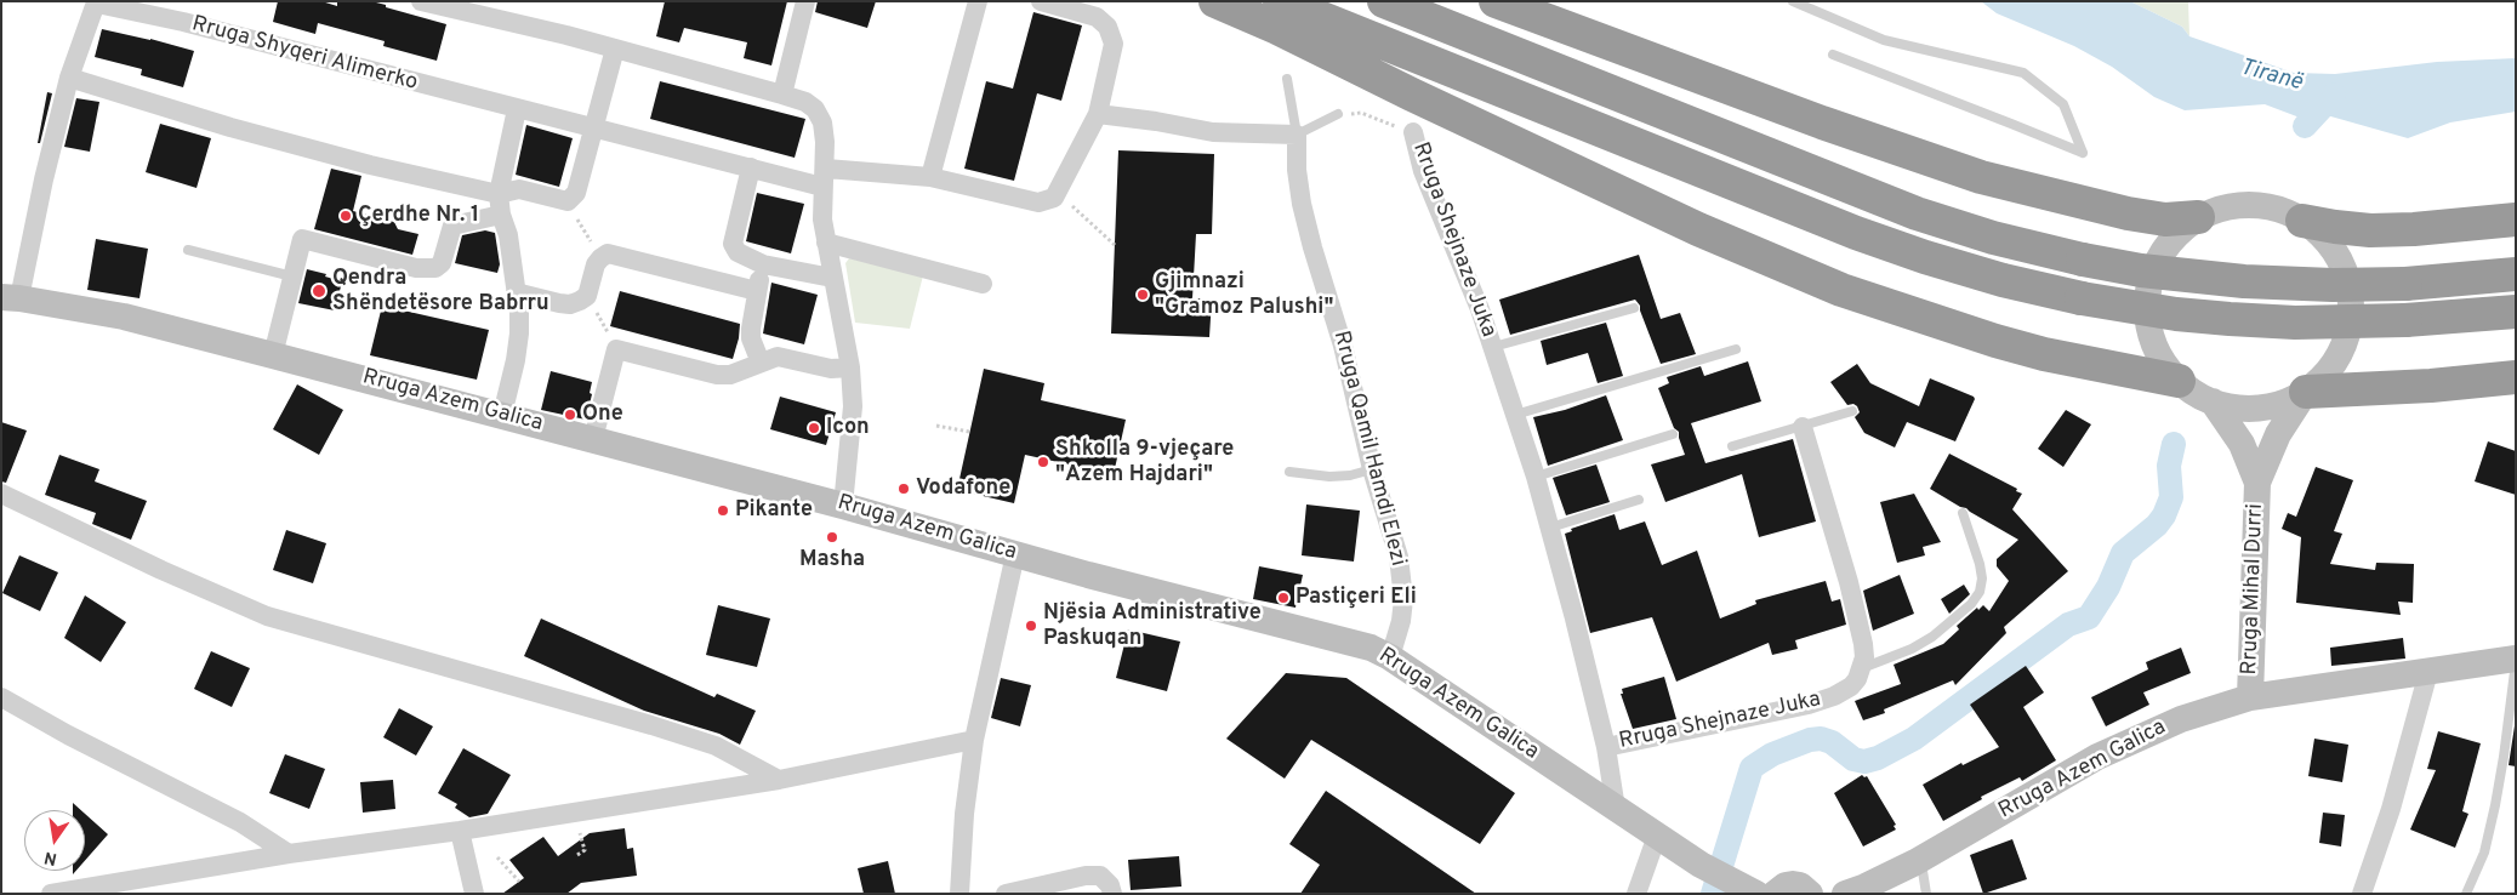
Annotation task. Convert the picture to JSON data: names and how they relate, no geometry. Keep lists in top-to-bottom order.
{
  "streets": {
    "main road": ["Rruga Azem Galica", "Rruga Mihal Durri"],
    "street": ["Rruga Shyqeri Alimerko", "Rruga Shejnaze Juka", "Rruga Qamil Hamdi Elezi"]
  },
  "crossings": [
    ["Rruga Shyqeri Alimerko", "Rruga Azem Galica"],
    ["Rruga Shejnaze Juka", "Rruga Azem Galica"],
    ["Rruga Azem Galica", "Rruga Qamil Hamdi Elezi"],
    ["Rruga Azem Galica", "Rruga Mihal Durri"]
  ],
  "water": ["Tiranë"],
  "places": [
    "Çerdhe Nr. 1",
    "Qendra Shëndetësore Babrru",
    "Gjimnazi \"Gramoz Palushi\"",
    "One",
    "Icon",
    "Shkolla 9-vjeçare \"Azem Hajdari\"",
    "Vodafone",
    "Pikante",
    "Masha",
    "Pastiçeri Eli",
    "Njësia Administrative Paskuqan"
  ],
  "north": "bottom"
}
